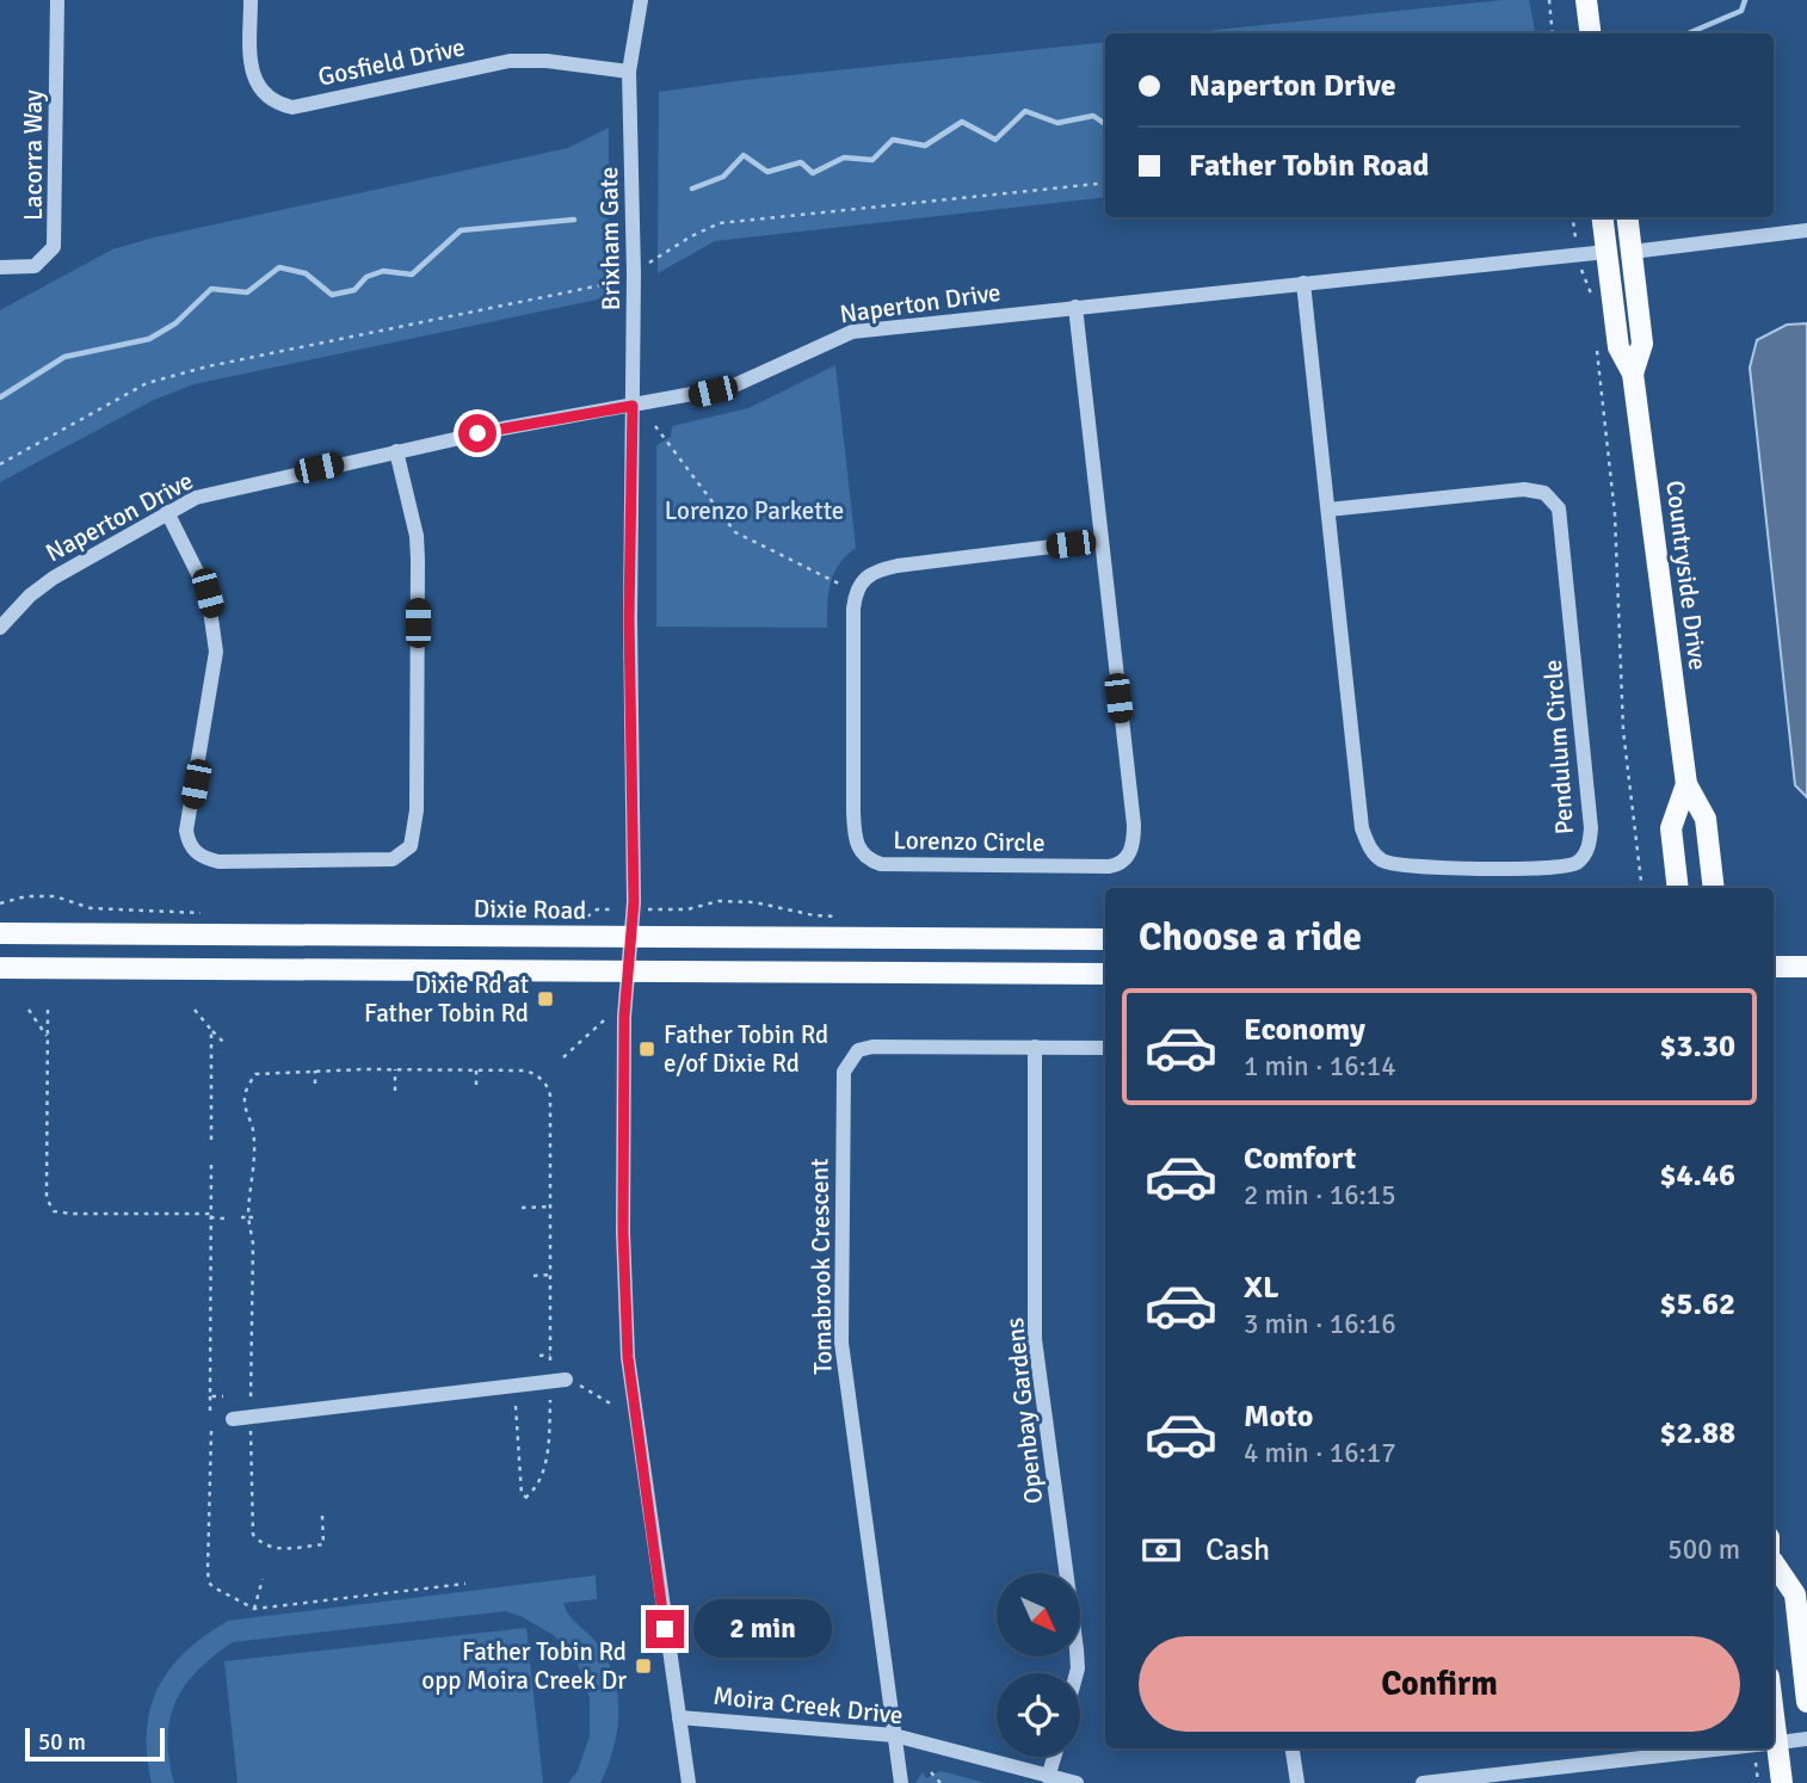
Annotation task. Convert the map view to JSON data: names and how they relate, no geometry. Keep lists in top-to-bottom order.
{
  "streets": {
    "main road": ["Countryside Drive", "Dixie Road"],
    "street": [
      "Gosfield Drive",
      "Lacorra Way",
      "Brixham Gate",
      "Naperton Drive",
      "Pendulum Circle",
      "Lorenzo Circle",
      "Tomabrook Crescent",
      "Openbay Gardens",
      "Moira Creek Drive"
    ]
  },
  "crossings": [
    ["Gosfield Drive", "Brixham Gate"],
    ["Brixham Gate", "Naperton Drive"],
    ["Brixham Gate", "Dixie Road"],
    ["Brixham Gate", "Moira Creek Drive"],
    ["Naperton Drive", "Countryside Drive"],
    ["Naperton Drive", "Pendulum Circle"],
    ["Naperton Drive", "Lorenzo Circle"],
    ["Tomabrook Crescent", "Openbay Gardens"],
    ["Tomabrook Crescent", "Moira Creek Drive"]
  ],
  "parks": ["Lorenzo Parkette"],
  "places": {
    "transit": ["Dixie Rd at Father Tobin Rd", "Father Tobin Rd e/of Dixie Rd", "Father Tobin Rd opp Moira Creek Dr"]
  },
  "scale_bar": "50 m",
  "north": "bottom right",
  "page": {
    "banner": ["Naperton Drive", "Father Tobin Road"],
    "heading": "Choose a ride",
    "list": [
      {
        "name": "Economy",
        "note": "1 min · 16:14",
        "value": "$3.30"
      },
      {
        "name": "Comfort",
        "note": "2 min · 16:15",
        "value": "$4.46"
      },
      {
        "name": "XL",
        "note": "3 min · 16:16",
        "value": "$5.62"
      },
      {
        "name": "Moto",
        "note": "4 min · 16:17",
        "value": "$2.88"
      }
    ],
    "pay": ["Cash", "500 m"],
    "bubble": "2 min",
    "buttons": "Confirm",
    "scale": "50 m"
  }
}
